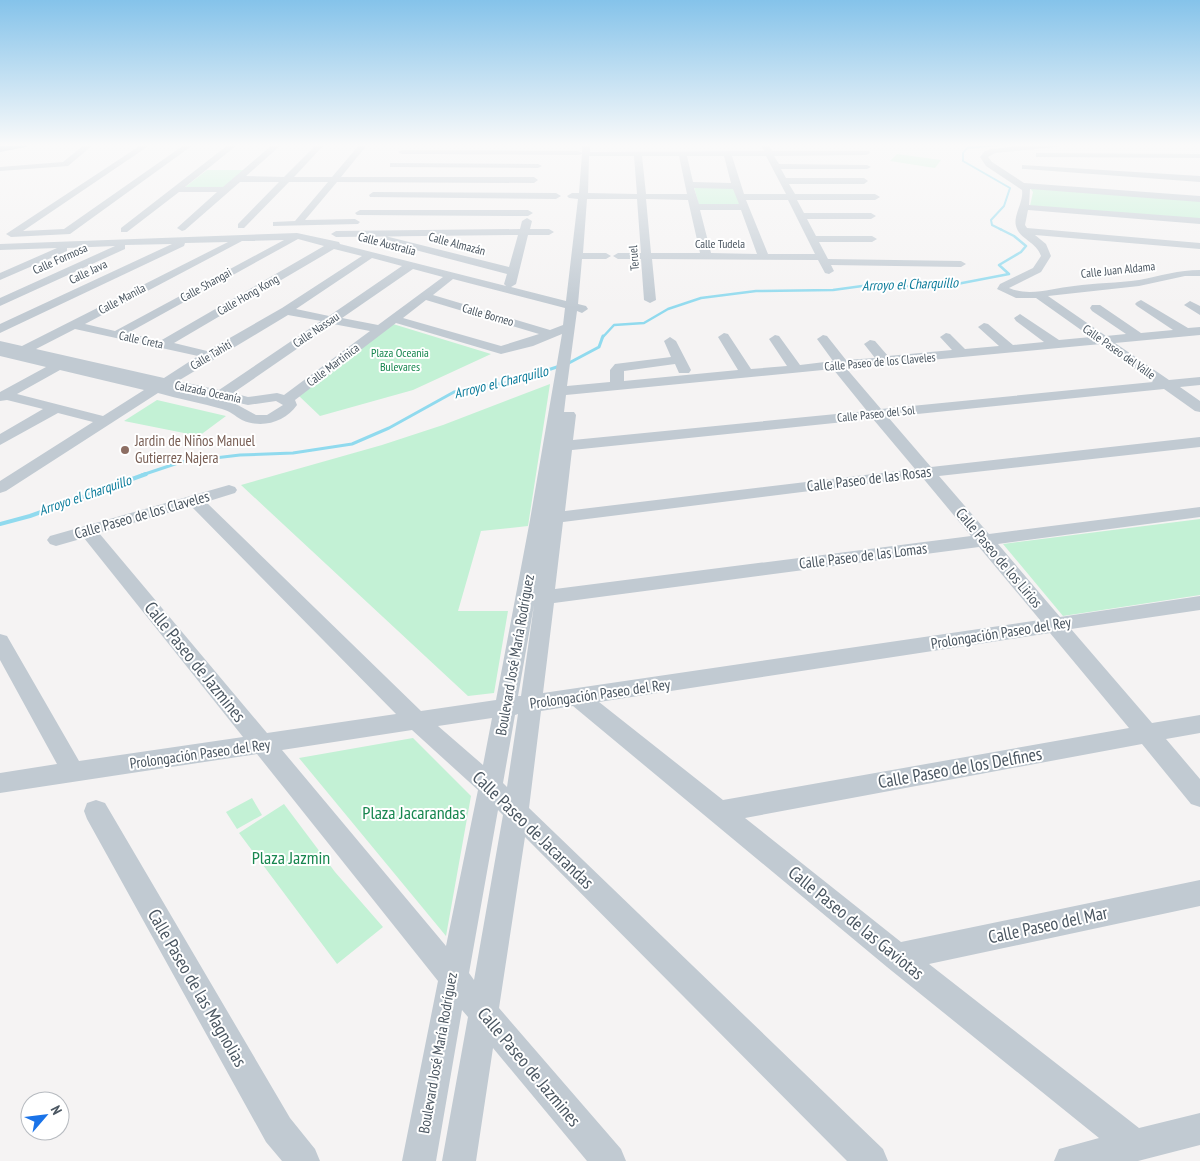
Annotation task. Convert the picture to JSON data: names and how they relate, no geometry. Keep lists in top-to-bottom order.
{
  "streets": {
    "street": [
      "Calle Australia",
      "Calle Almazán",
      "Calle Tudela",
      "Teruel",
      "Calle Formosa",
      "Calle Juan Aldama",
      "Calle Java",
      "Calle Shangai",
      "Calle Hong Kong",
      "Calle Manila",
      "Calle Borneo",
      "Calle Nassau",
      "Calle Creta",
      "Calle Paseo del Valle",
      "Calle Tahití",
      "Calle Paseo de los Claveles",
      "Calle Martinica",
      "Calzada Oceanía",
      "Calle Paseo del Sol",
      "Calle Paseo de las Rosas",
      "Calle Paseo de las Lomas",
      "Calle Paseo de los Lirios",
      "Prolongación Paseo del Rey",
      "Boulevard José María Rodríguez",
      "Calle Paseo de Jazmines",
      "Calle Paseo de los Delfines",
      "Calle Paseo de Jacarandas",
      "Calle Paseo de las Gaviotas",
      "Calle Paseo del Mar",
      "Calle Paseo de las Magnolias"
    ]
  },
  "crossings": [
    ["Calle Australia", "Calle Formosa"],
    ["Calle Australia", "Calle Java"],
    ["Calle Australia", "Calle Shangai"],
    ["Calle Australia", "Calle Hong Kong"],
    ["Calle Australia", "Calle Manila"],
    ["Calle Australia", "Calle Nassau"],
    ["Calle Australia", "Calle Tahití"],
    ["Calle Australia", "Calle Martinica"],
    ["Calle Australia", "Boulevard José María Rodríguez"],
    ["Calle Tudela", "Teruel"],
    ["Calle Juan Aldama", "Calle Paseo del Valle"],
    ["Calle Shangai", "Calle Creta"],
    ["Calle Hong Kong", "Calle Creta"],
    ["Calle Manila", "Calle Creta"],
    ["Calle Manila", "Calzada Oceanía"],
    ["Calle Borneo", "Calle Martinica"],
    ["Calle Nassau", "Calzada Oceanía"],
    ["Calle Creta", "Calle Tahití"],
    ["Calle Paseo del Valle", "Calle Paseo de los Claveles"],
    ["Calle Paseo del Valle", "Calle Paseo del Sol"],
    ["Calle Tahití", "Calzada Oceanía"],
    ["Calle Paseo de los Claveles", "Calle Paseo de los Lirios"],
    ["Calle Paseo de los Claveles", "Boulevard José María Rodríguez"],
    ["Calle Paseo de los Claveles", "Calle Paseo de Jazmines"],
    ["Calle Paseo de los Claveles", "Calle Paseo de Jacarandas"],
    ["Calle Martinica", "Calzada Oceanía"],
    ["Calle Paseo del Sol", "Calle Paseo de los Lirios"],
    ["Calle Paseo del Sol", "Boulevard José María Rodríguez"],
    ["Calle Paseo de las Rosas", "Calle Paseo de los Lirios"],
    ["Calle Paseo de las Rosas", "Boulevard José María Rodríguez"],
    ["Calle Paseo de las Lomas", "Calle Paseo de los Lirios"],
    ["Calle Paseo de las Lomas", "Boulevard José María Rodríguez"],
    ["Calle Paseo de los Lirios", "Prolongación Paseo del Rey"],
    ["Calle Paseo de los Lirios", "Calle Paseo de los Delfines"],
    ["Prolongación Paseo del Rey", "Boulevard José María Rodríguez"],
    ["Prolongación Paseo del Rey", "Calle Paseo de Jazmines"],
    ["Prolongación Paseo del Rey", "Calle Paseo de Jacarandas"],
    ["Prolongación Paseo del Rey", "Calle Paseo de las Gaviotas"],
    ["Boulevard José María Rodríguez", "Calle Paseo de Jazmines"],
    ["Boulevard José María Rodríguez", "Calle Paseo de Jacarandas"],
    ["Calle Paseo de los Delfines", "Calle Paseo de las Gaviotas"],
    ["Calle Paseo de las Gaviotas", "Calle Paseo del Mar"]
  ],
  "water": ["Arroyo el Charquillo"],
  "parks": ["Plaza Oceania Bulevares", "Plaza Jacarandas", "Plaza Jazmin"],
  "places": ["Jardin de Niños Manuel Gutierrez Najera"],
  "north": "top right"
}
